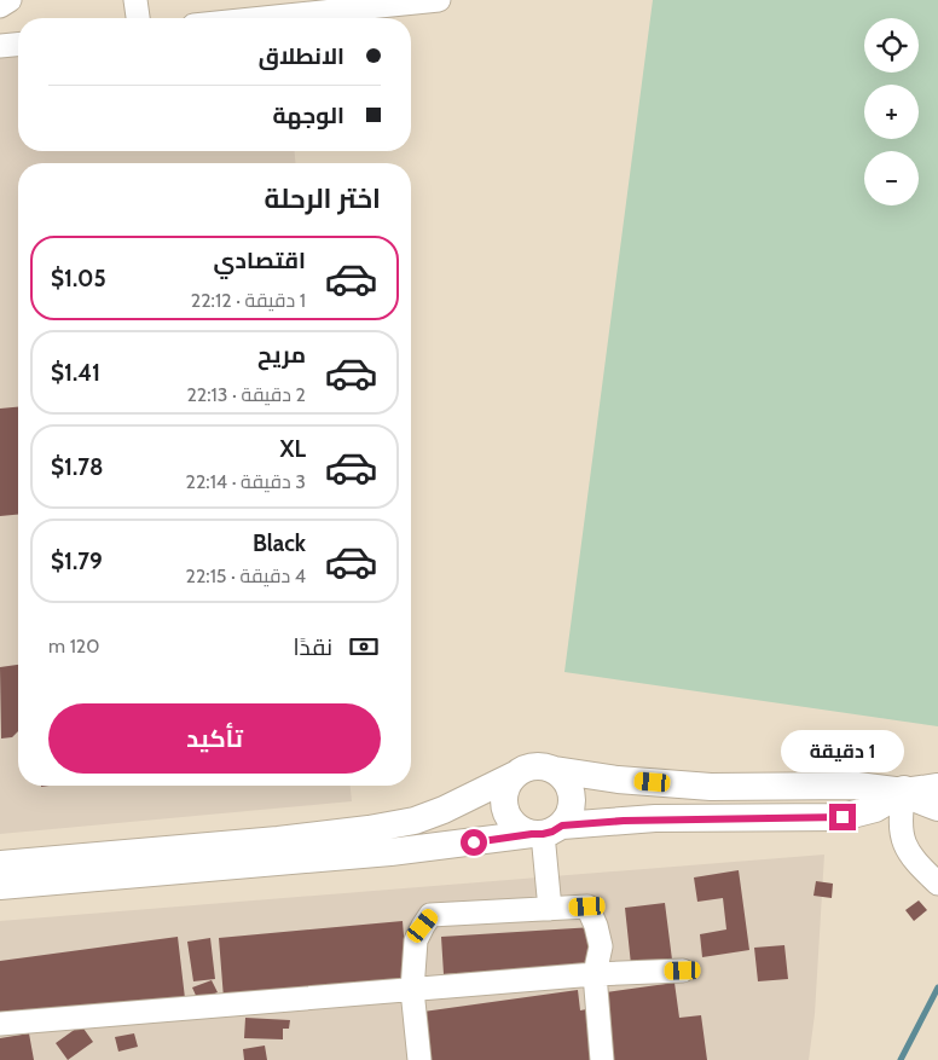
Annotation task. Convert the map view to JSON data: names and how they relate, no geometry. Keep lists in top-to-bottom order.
{
  "page": {
    "map_buttons": ["+", "−"],
    "banner": ["الانطلاق", "الوجهة"],
    "heading": "اختر الرحلة",
    "list": [
      {
        "name": "اقتصادي",
        "note": "1 دقيقة · 22:12",
        "value": "$1.05"
      },
      {
        "name": "مريح",
        "note": "2 دقيقة · 22:13",
        "value": "$1.41"
      },
      {
        "name": "XL",
        "note": "3 دقيقة · 22:14",
        "value": "$1.78"
      },
      {
        "name": "Black",
        "note": "4 دقيقة · 22:15",
        "value": "$1.79"
      }
    ],
    "pay": ["نقدًا", "120 m"],
    "buttons": "تأكيد",
    "bubble": "1 دقيقة"
  }
}
